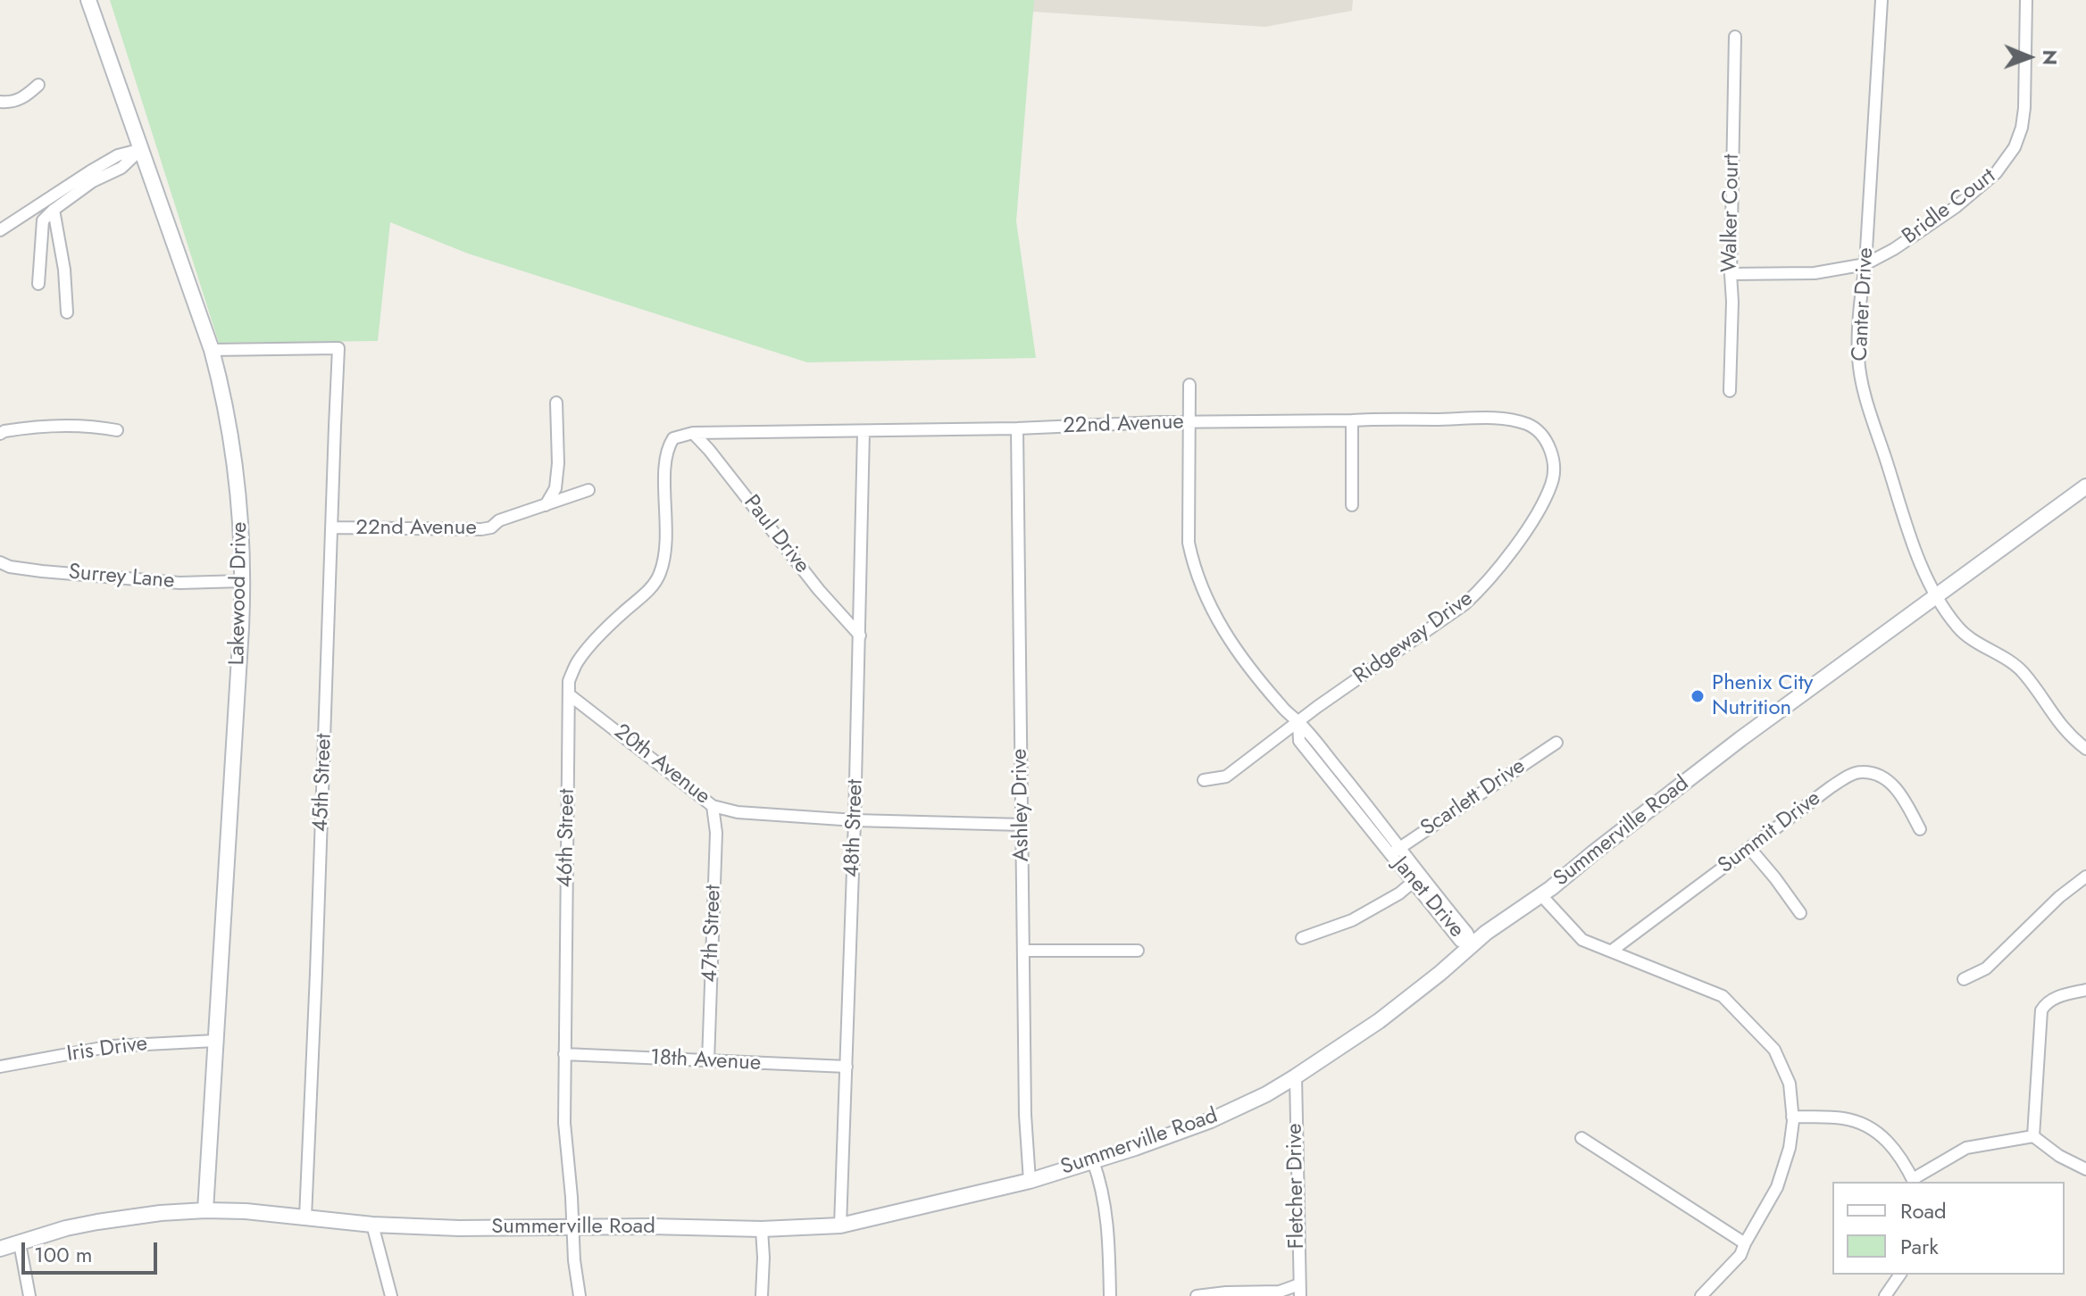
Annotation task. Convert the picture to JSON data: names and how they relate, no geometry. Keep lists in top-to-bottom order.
{
  "streets": {
    "main road": ["Lakewood Drive", "Summerville Road"],
    "street": [
      "Bridle Court",
      "Walker Court",
      "Canter Drive",
      "22nd Avenue",
      "Paul Drive",
      "Surrey Lane",
      "Ridgeway Drive",
      "20th Avenue",
      "45th Street",
      "Scarlett Drive",
      "Ashley Drive",
      "48th Street",
      "Summit Drive",
      "46th Street",
      "Janet Drive",
      "47th Street",
      "Iris Drive",
      "18th Avenue",
      "Fletcher Drive"
    ]
  },
  "crossings": [
    ["Bridle Court", "Walker Court"],
    ["Bridle Court", "Canter Drive"],
    ["Canter Drive", "Summerville Road"],
    ["22nd Avenue", "Paul Drive"],
    ["22nd Avenue", "Ridgeway Drive"],
    ["22nd Avenue", "45th Street"],
    ["22nd Avenue", "Ashley Drive"],
    ["22nd Avenue", "48th Street"],
    ["22nd Avenue", "46th Street"],
    ["22nd Avenue", "Janet Drive"],
    ["Paul Drive", "48th Street"],
    ["Paul Drive", "46th Street"],
    ["Surrey Lane", "Lakewood Drive"],
    ["Lakewood Drive", "45th Street"],
    ["Lakewood Drive", "Summerville Road"],
    ["Lakewood Drive", "Iris Drive"],
    ["Ridgeway Drive", "Janet Drive"],
    ["20th Avenue", "Ashley Drive"],
    ["20th Avenue", "48th Street"],
    ["20th Avenue", "46th Street"],
    ["20th Avenue", "47th Street"],
    ["45th Street", "Summerville Road"],
    ["Scarlett Drive", "Janet Drive"],
    ["Ashley Drive", "Summerville Road"],
    ["48th Street", "Summerville Road"],
    ["48th Street", "18th Avenue"],
    ["Summerville Road", "46th Street"],
    ["Summerville Road", "Janet Drive"],
    ["Summerville Road", "Fletcher Drive"],
    ["46th Street", "18th Avenue"],
    ["47th Street", "18th Avenue"]
  ],
  "places": ["Phenix City Nutrition"],
  "legend": ["Road", "Park"],
  "scale_bar": "100 m",
  "north": "right"
}
